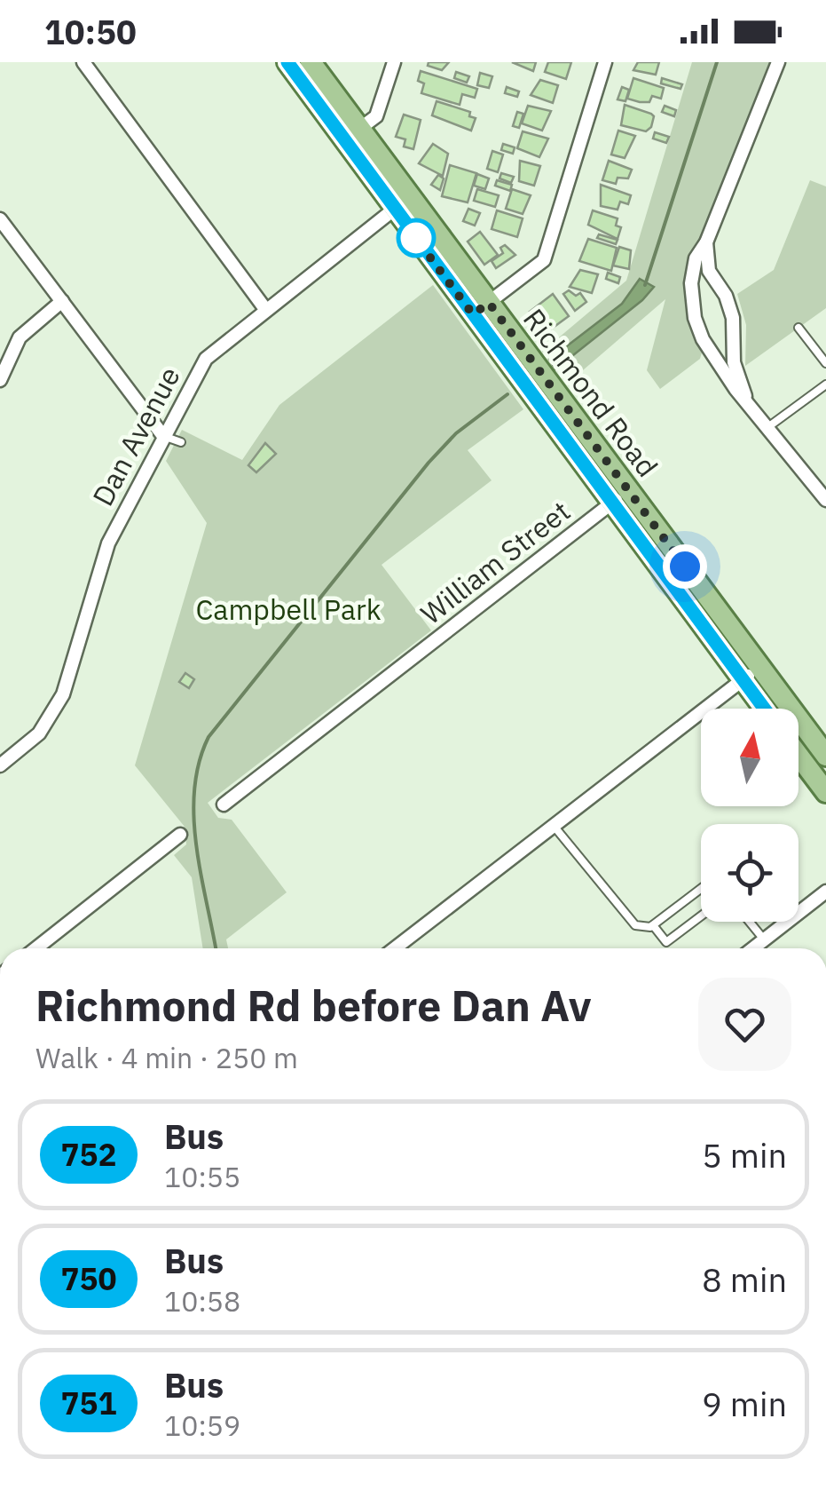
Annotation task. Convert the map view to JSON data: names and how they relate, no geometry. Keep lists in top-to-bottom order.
{
  "streets": {
    "main road": ["Richmond Road"],
    "street": ["Dan Avenue", "William Street"]
  },
  "crossings": [
    ["Richmond Road", "Dan Avenue"],
    ["Richmond Road", "William Street"]
  ],
  "parks": ["Campbell Park"],
  "lines": ["bus line 752"],
  "north": "top",
  "page": {
    "status": "10:50",
    "heading": ["Richmond Rd before Dan Av", "Walk · 4 min · 250 m"],
    "list": [
      {
        "mark": "752",
        "name": "Bus",
        "note": "10:55",
        "value": "5 min"
      },
      {
        "mark": "750",
        "name": "Bus",
        "note": "10:58",
        "value": "8 min"
      },
      {
        "mark": "751",
        "name": "Bus",
        "note": "10:59",
        "value": "9 min"
      }
    ]
  }
}
